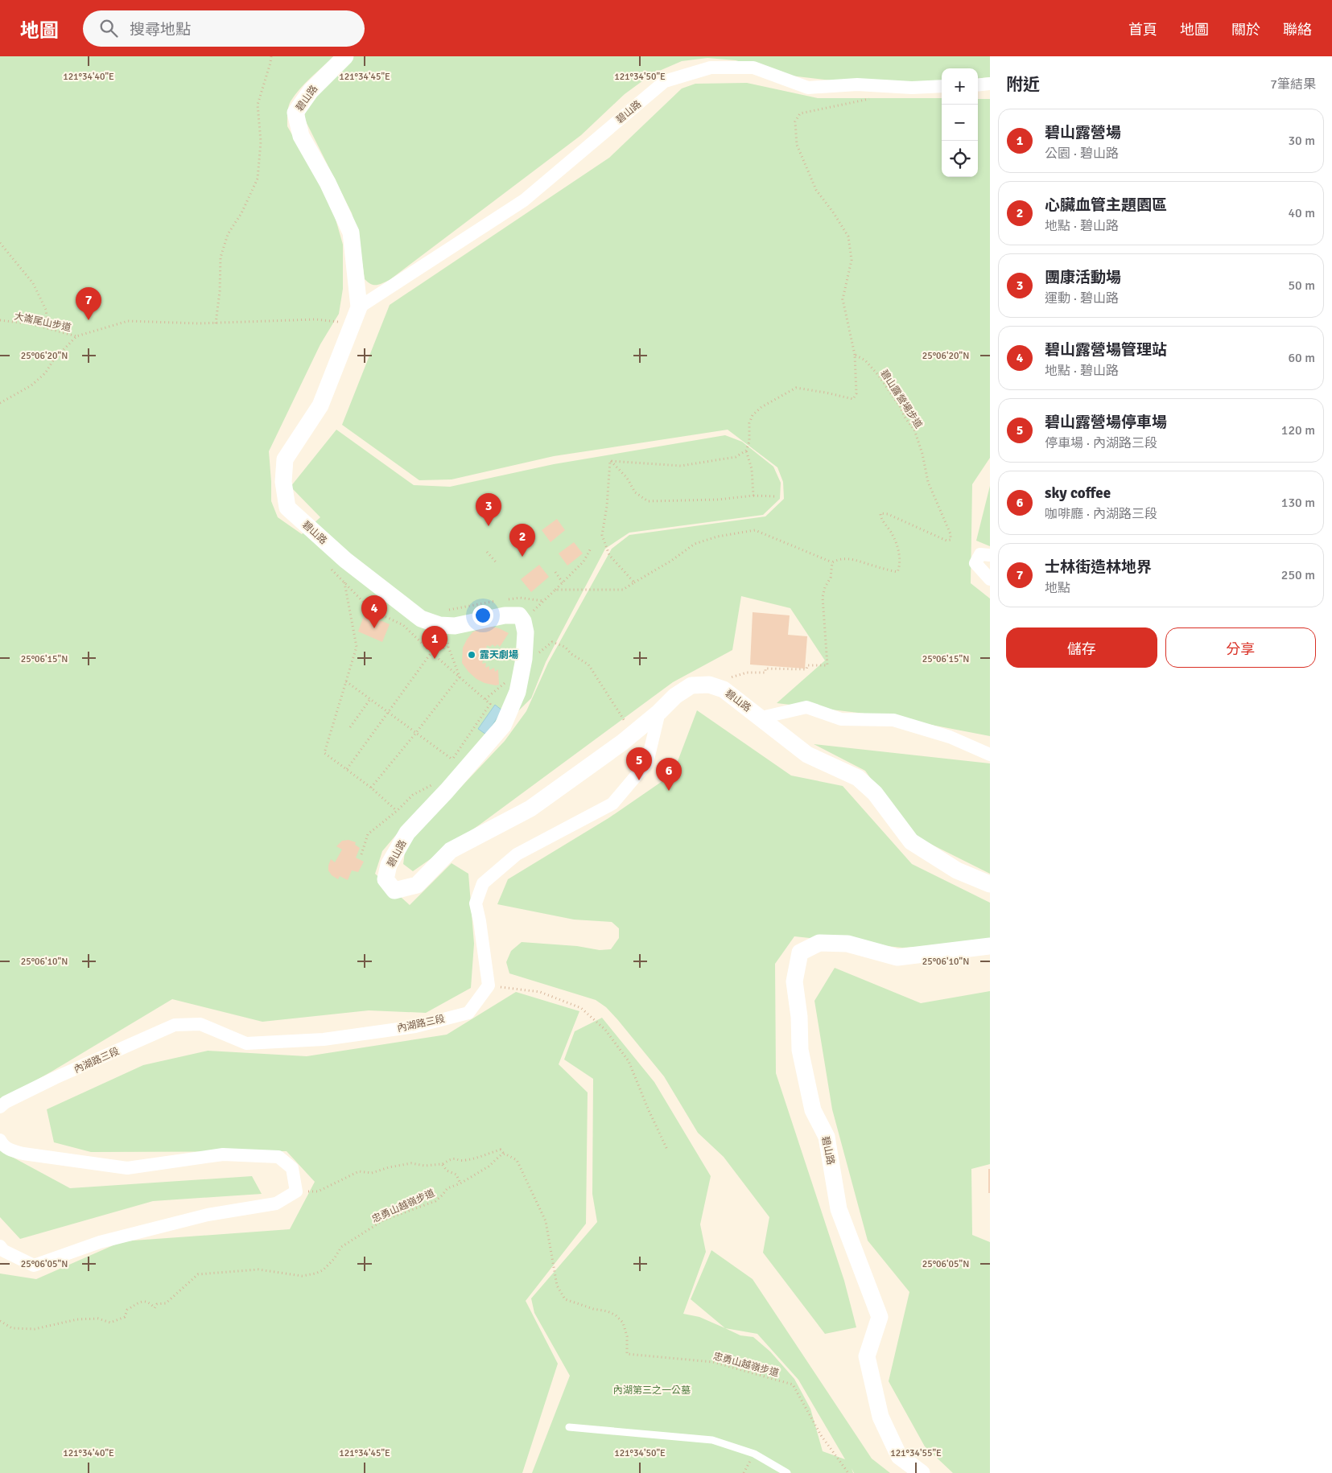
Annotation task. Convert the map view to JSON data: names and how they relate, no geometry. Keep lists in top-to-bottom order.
{
  "streets": {
    "street": ["碧山路", "內湖路三段"],
    "path": ["大崙尾山步道", "碧山露營場步道", "忠勇山越嶺步道"]
  },
  "parks": ["內湖第三之一公墓"],
  "places": ["露天劇場"],
  "page": {
    "header": "地圖",
    "search": "搜尋地點",
    "nav": [
      "首頁",
      "地圖",
      "關於",
      "聯絡"
    ],
    "heading": ["附近", "7筆結果"],
    "map_buttons": ["+", "−"],
    "list": [
      {
        "mark": "1",
        "name": "碧山露營場",
        "note": "公園 · 碧山路",
        "value": "30 m"
      },
      {
        "mark": "2",
        "name": "心臟血管主題園區",
        "note": "地點 · 碧山路",
        "value": "40 m"
      },
      {
        "mark": "3",
        "name": "團康活動場",
        "note": "運動 · 碧山路",
        "value": "50 m"
      },
      {
        "mark": "4",
        "name": "碧山露營場管理站",
        "note": "地點 · 碧山路",
        "value": "60 m"
      },
      {
        "mark": "5",
        "name": "碧山露營場停車場",
        "note": "停車場 · 內湖路三段",
        "value": "120 m"
      },
      {
        "mark": "6",
        "name": "sky coffee",
        "note": "咖啡廳 · 內湖路三段",
        "value": "130 m"
      },
      {
        "mark": "7",
        "name": "士林街造林地界",
        "note": "地點",
        "value": "250 m"
      }
    ],
    "pins": [
      "7",
      "3",
      "2",
      "4",
      "1",
      "5",
      "6"
    ],
    "buttons": ["儲存", "分享"]
  },
  "coordinates": [
    "121°34'40\"E",
    "121°34'45\"E",
    "121°34'50\"E",
    "25°06'20\"N",
    "25°06'15\"N",
    "25°06'10\"N",
    "25°06'05\"N",
    "121°34'55\"E"
  ]
}
